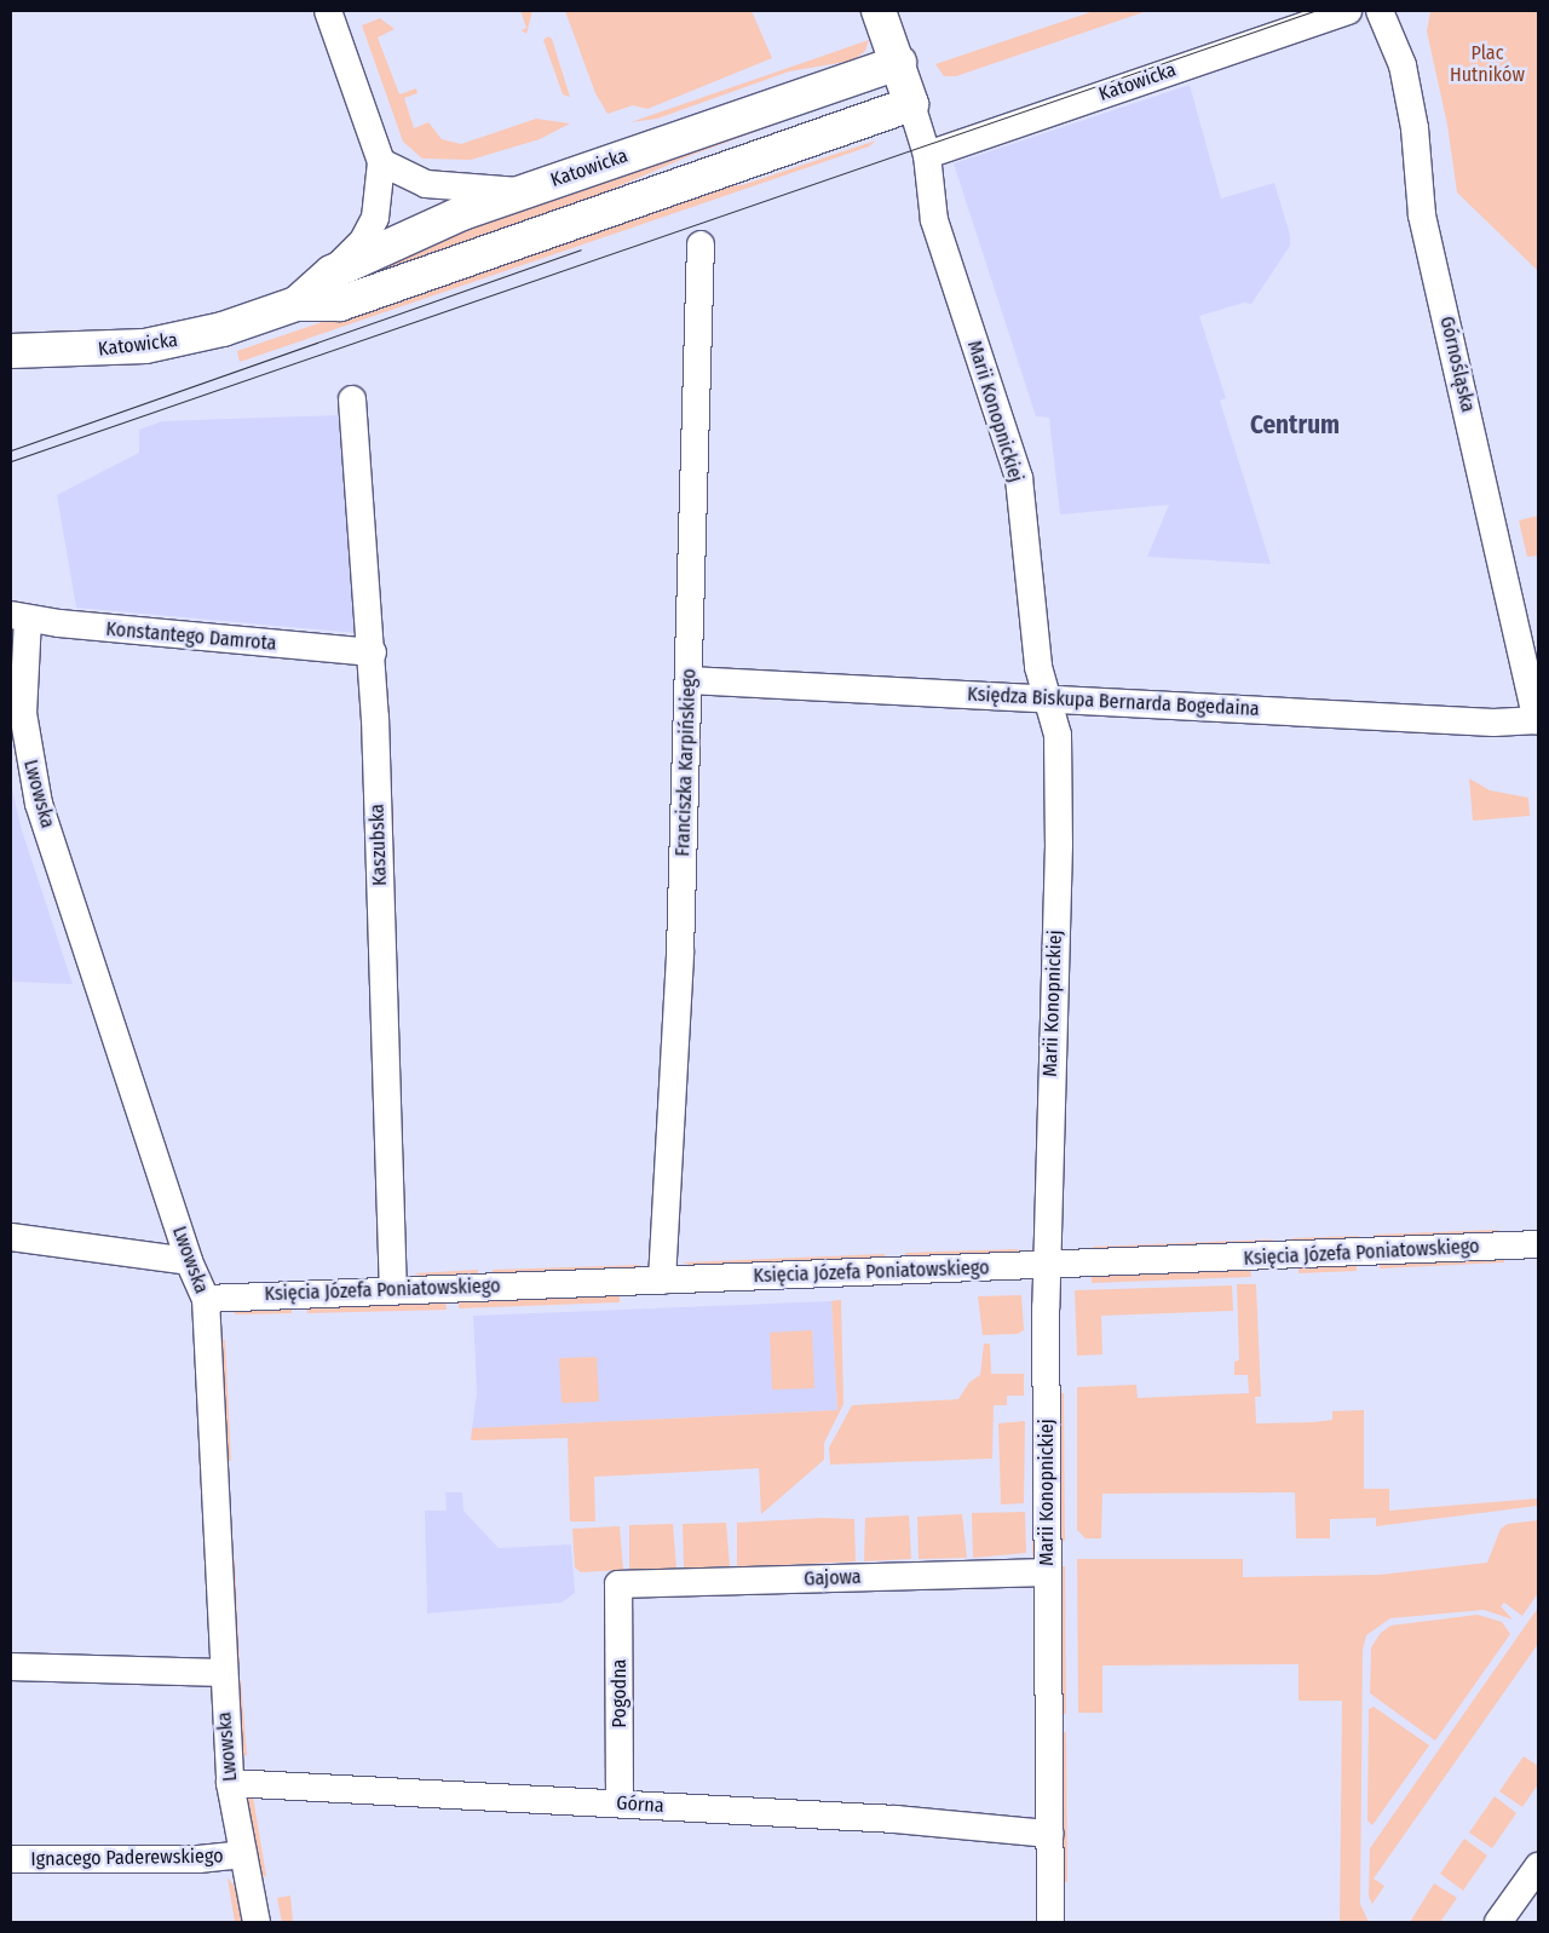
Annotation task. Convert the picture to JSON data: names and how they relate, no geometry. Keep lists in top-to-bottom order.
{
  "streets": {
    "street": [
      "Katowicka",
      "Górnośląska",
      "Marii Konopnickiej",
      "Konstantego Damrota",
      "Księdza Biskupa Bernarda Bogedaina",
      "Franciszka Karpińskiego",
      "Lwowska",
      "Kaszubska",
      "Księcia Józefa Poniatowskiego",
      "Gajowa",
      "Pogodna",
      "Górna",
      "Ignacego Paderewskiego"
    ]
  },
  "crossings": [
    ["Katowicka", "Marii Konopnickiej"],
    ["Górnośląska", "Księdza Biskupa Bernarda Bogedaina"],
    ["Marii Konopnickiej", "Księdza Biskupa Bernarda Bogedaina"],
    ["Marii Konopnickiej", "Księcia Józefa Poniatowskiego"],
    ["Marii Konopnickiej", "Gajowa"],
    ["Marii Konopnickiej", "Górna"],
    ["Konstantego Damrota", "Lwowska"],
    ["Konstantego Damrota", "Kaszubska"],
    ["Księdza Biskupa Bernarda Bogedaina", "Franciszka Karpińskiego"],
    ["Franciszka Karpińskiego", "Księcia Józefa Poniatowskiego"],
    ["Lwowska", "Księcia Józefa Poniatowskiego"],
    ["Lwowska", "Górna"],
    ["Lwowska", "Ignacego Paderewskiego"],
    ["Kaszubska", "Księcia Józefa Poniatowskiego"],
    ["Gajowa", "Pogodna"],
    ["Pogodna", "Górna"]
  ],
  "districts": ["Centrum"],
  "parks": ["Plac Hutników"]
}
